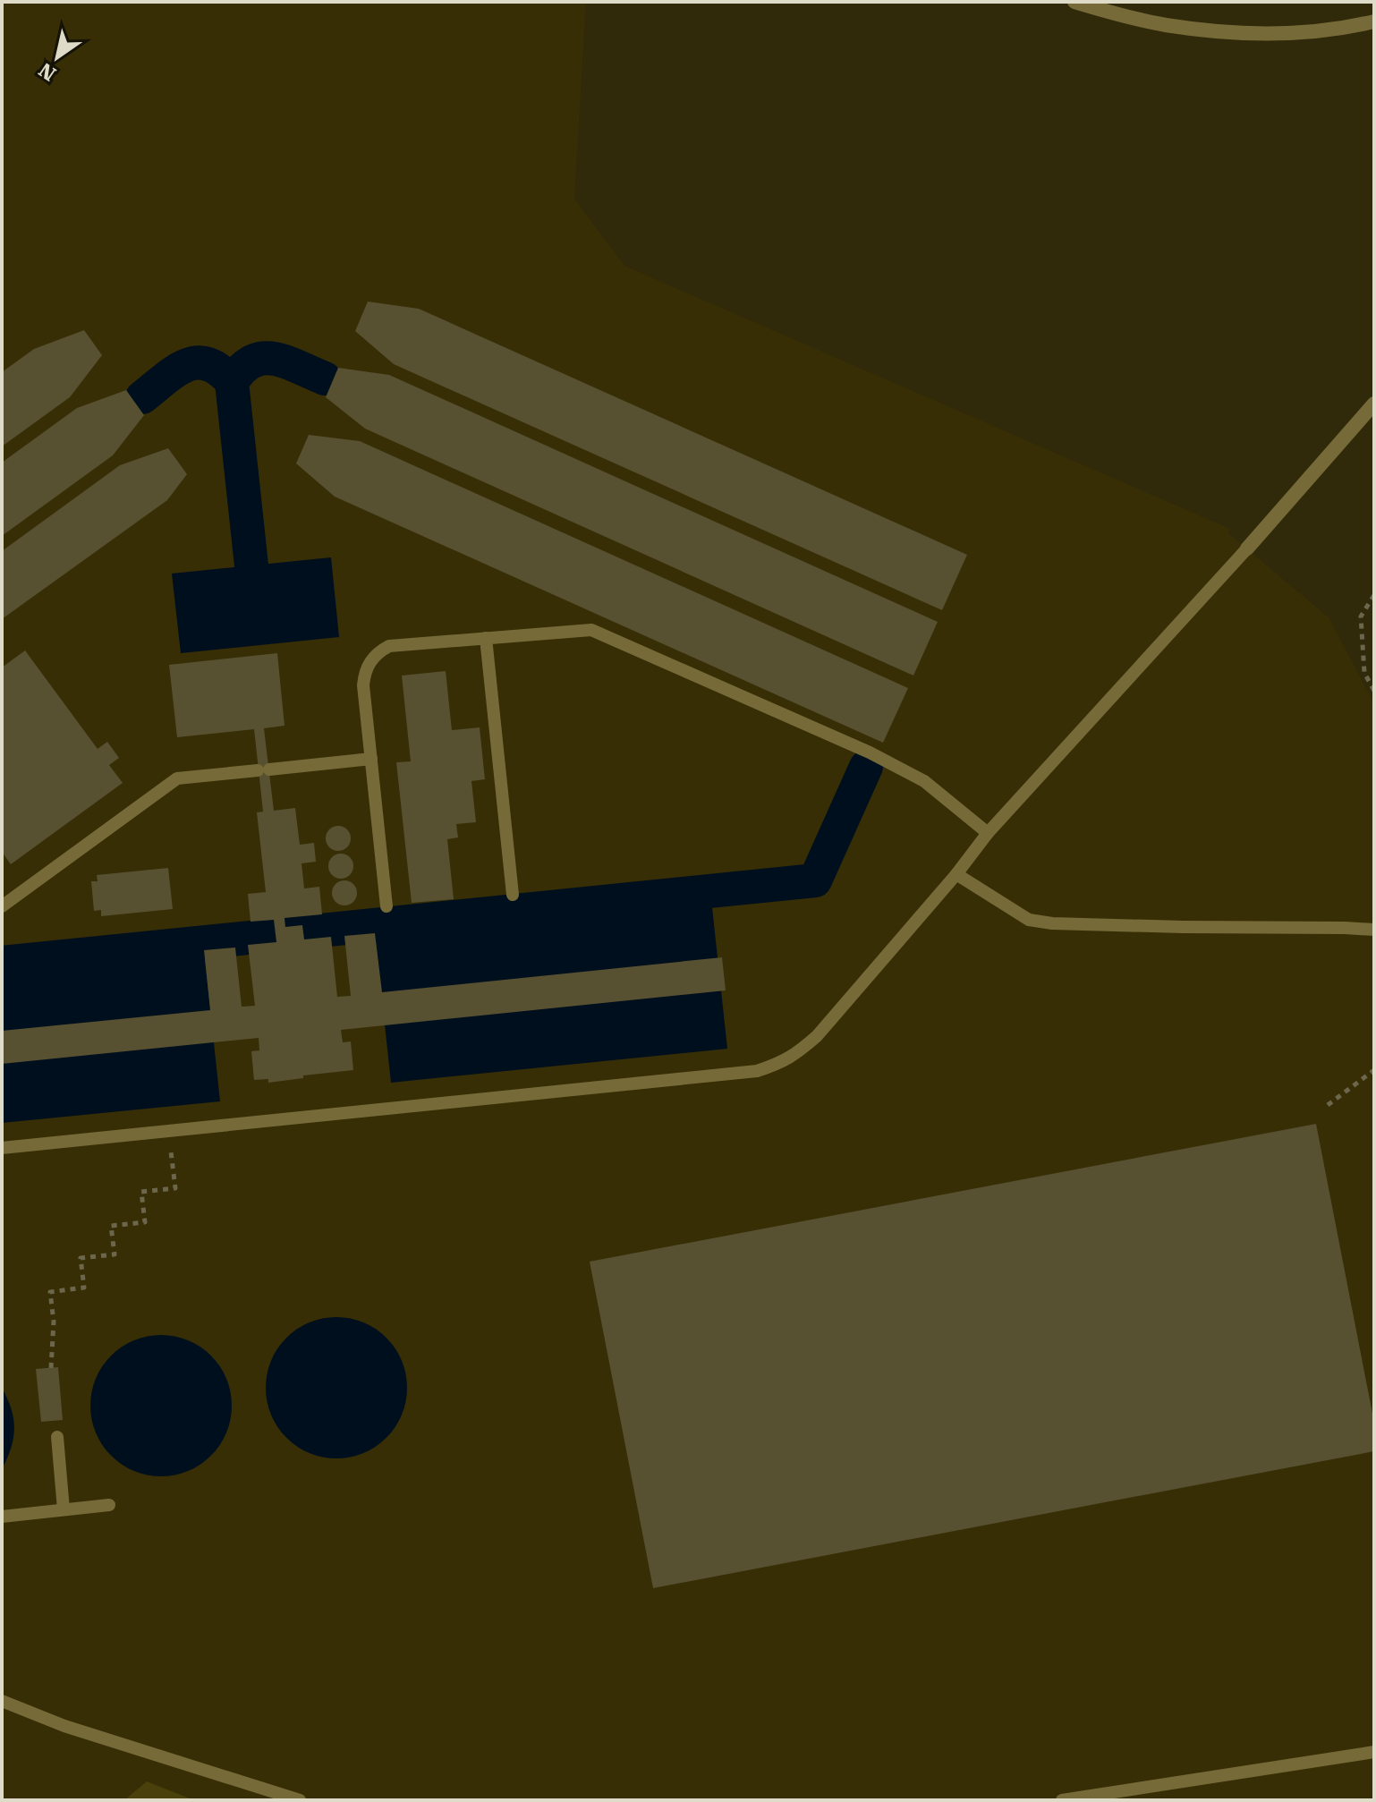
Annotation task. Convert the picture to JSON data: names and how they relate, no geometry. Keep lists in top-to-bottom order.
{
  "north": "bottom left"
}
